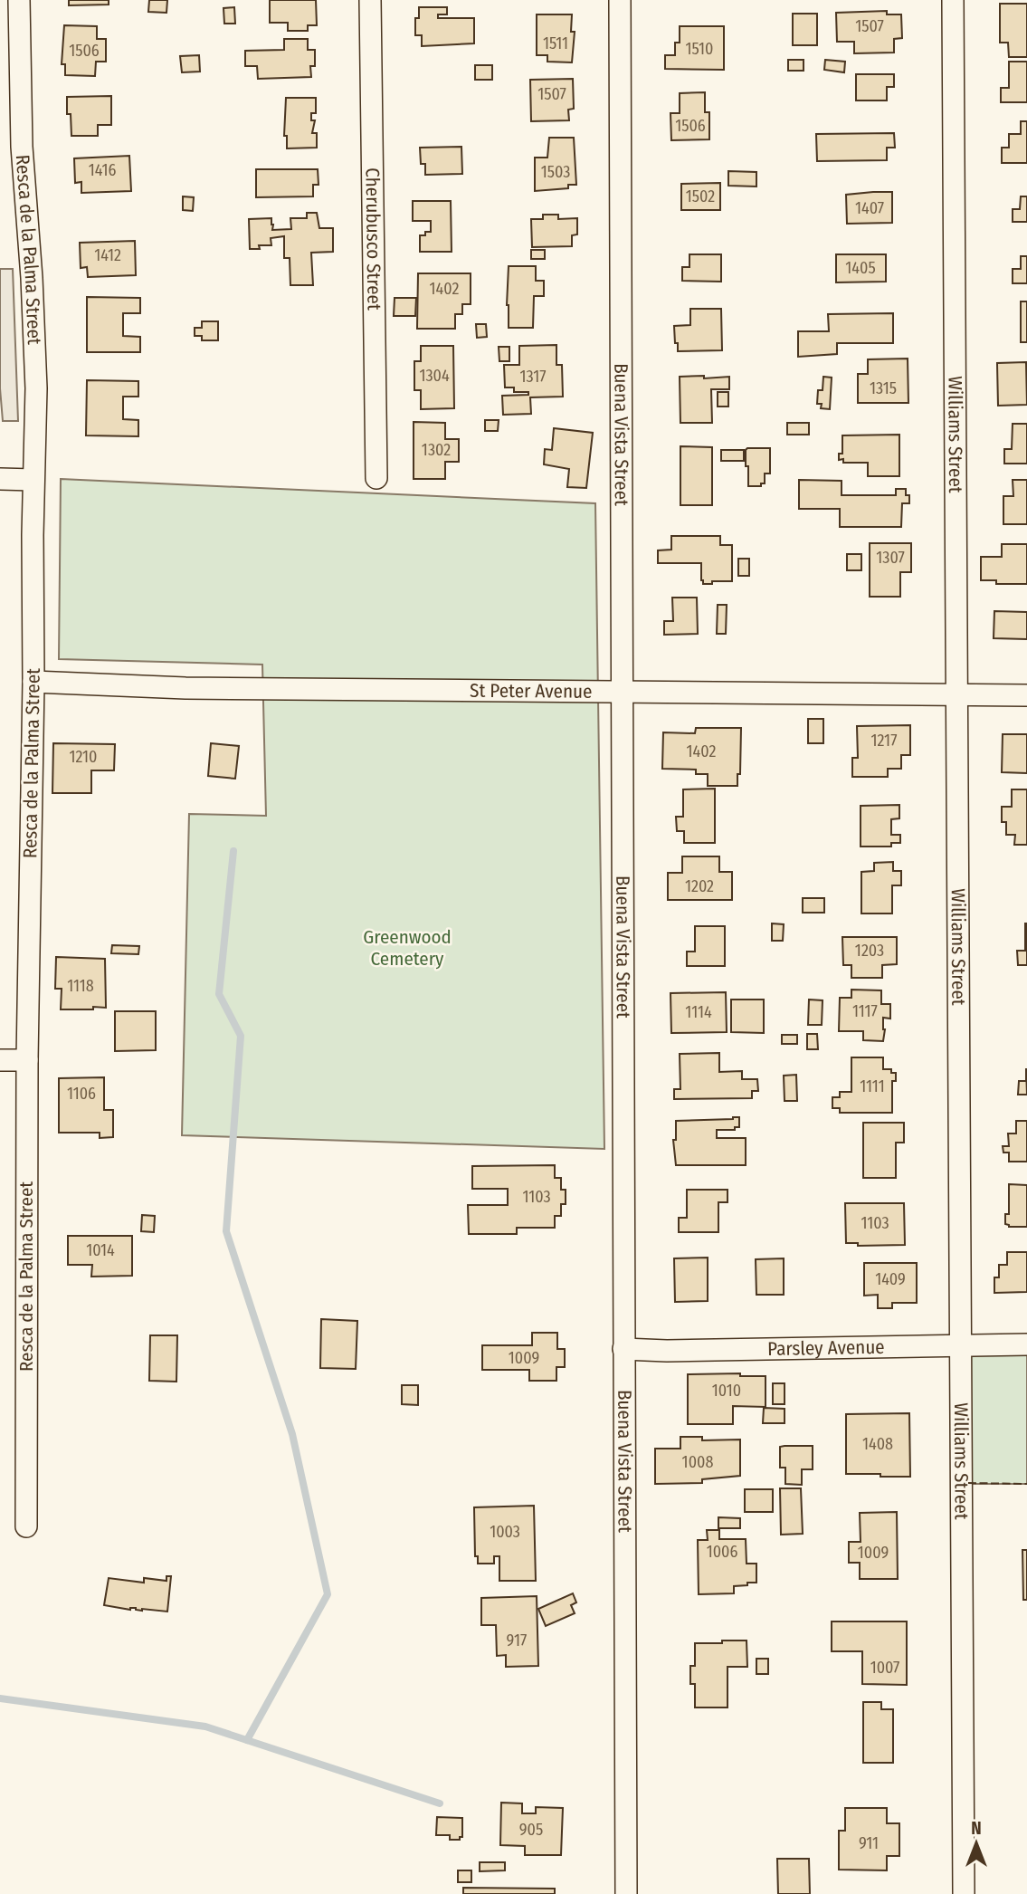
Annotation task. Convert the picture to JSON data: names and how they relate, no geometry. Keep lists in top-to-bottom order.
{
  "streets": {
    "street": [
      "Cherubusco Street",
      "Resca de la Palma Street",
      "Buena Vista Street",
      "Williams Street",
      "St Peter Avenue",
      "Parsley Avenue"
    ]
  },
  "crossings": [
    ["Resca de la Palma Street", "St Peter Avenue"],
    ["Buena Vista Street", "St Peter Avenue"],
    ["Buena Vista Street", "Parsley Avenue"],
    ["Williams Street", "St Peter Avenue"],
    ["Williams Street", "Parsley Avenue"]
  ],
  "parks": ["Greenwood Cemetery"],
  "house_numbers": [
    "1507",
    "1511",
    "1510",
    "1506",
    "1507",
    "1506",
    "1416",
    "1503",
    "1502",
    "1407",
    "1412",
    "1405",
    "1402",
    "1304",
    "1317",
    "1315",
    "1302",
    "1307",
    "1217",
    "1402",
    "1210",
    "1202",
    "1203",
    "1118",
    "1117",
    "1114",
    "1111",
    "1106",
    "1103",
    "1103",
    "1014",
    "1409",
    "1009",
    "1010",
    "1408",
    "1008",
    "1003",
    "1006",
    "1009",
    "917",
    "1007",
    "905",
    "911"
  ],
  "north": "top"
}
